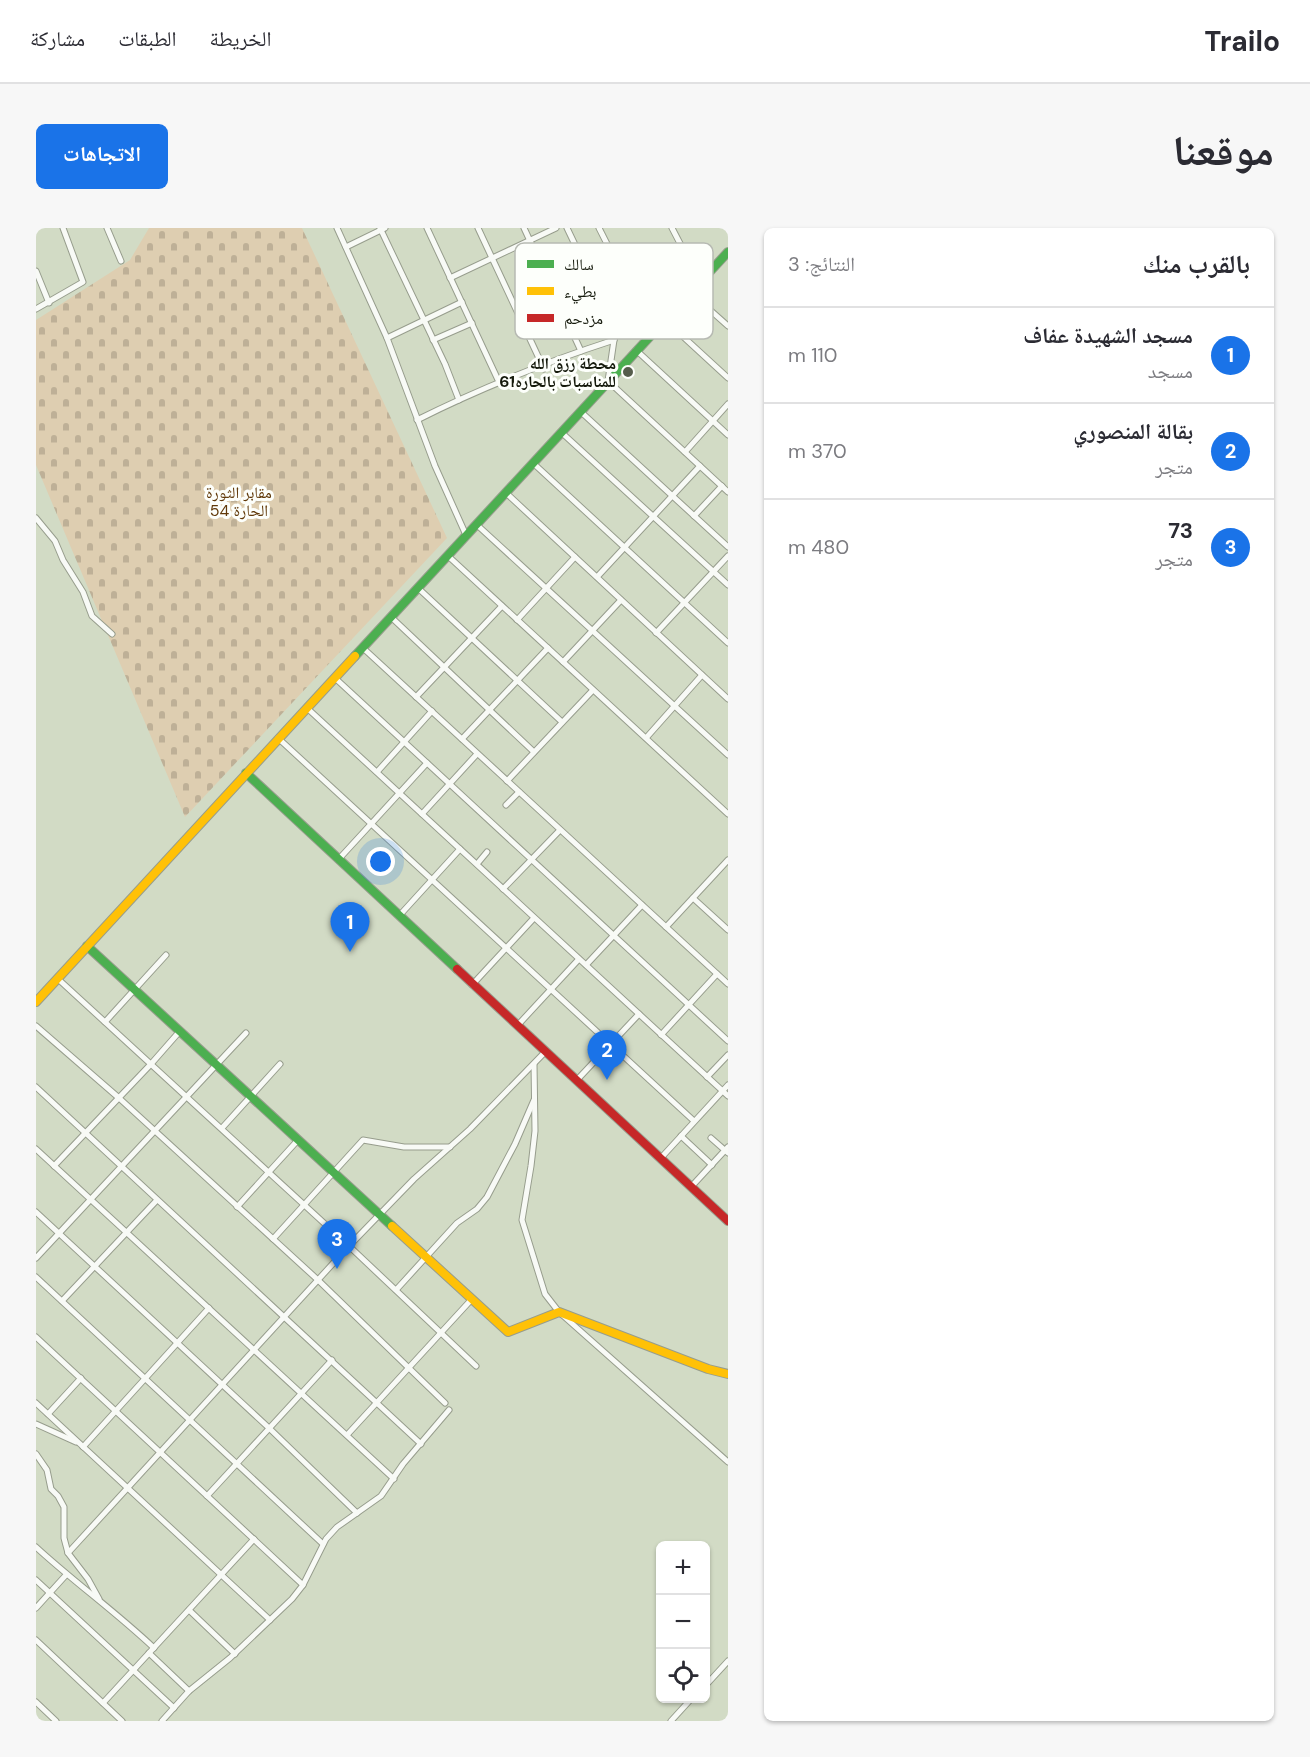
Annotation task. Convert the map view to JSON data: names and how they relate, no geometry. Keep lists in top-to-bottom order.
{
  "parks": ["مقابر الثورة الحارة 54"],
  "places": ["محطة رزق الله للمناسبات بالحاره61"],
  "legend": ["سالك", "بطيء", "مزدحم"],
  "page": {
    "header": "Trailo",
    "nav": ["الخريطة", "الطبقات", "مشاركة"],
    "title": "موقعنا",
    "buttons": "الاتجاهات",
    "heading": ["بالقرب منك", "النتائج: 3"],
    "list": [
      {
        "mark": "1",
        "name": "مسجد الشهيدة عفاف",
        "note": "مسجد",
        "value": "110 m"
      },
      {
        "mark": "2",
        "name": "بقالة المنصوري",
        "note": "متجر",
        "value": "370 m"
      },
      {
        "mark": "3",
        "name": "73",
        "note": "متجر",
        "value": "480 m"
      }
    ],
    "pins": ["1", "2", "3"],
    "map_buttons": ["+", "−"]
  }
}
